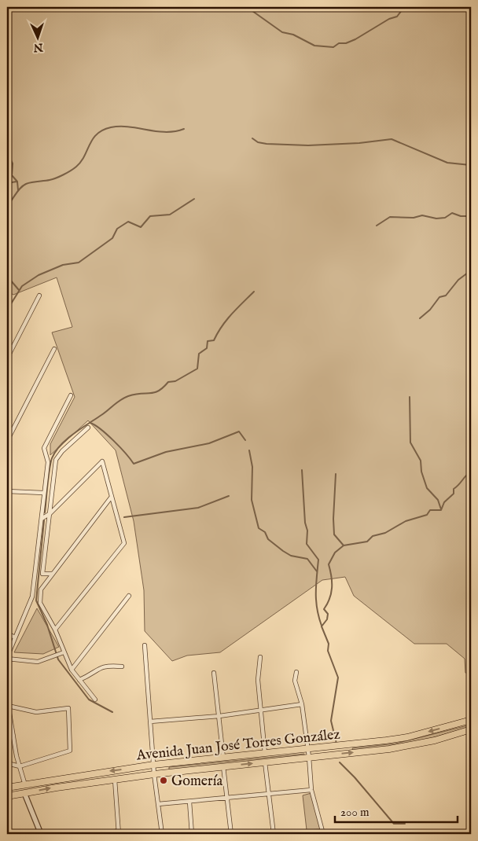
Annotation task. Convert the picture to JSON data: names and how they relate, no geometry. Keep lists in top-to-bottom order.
{
  "streets": {
    "main road": ["Avenida Juan José Torres González"]
  },
  "places": ["Gomería"],
  "scale_bar": "200 m",
  "north": "bottom"
}
